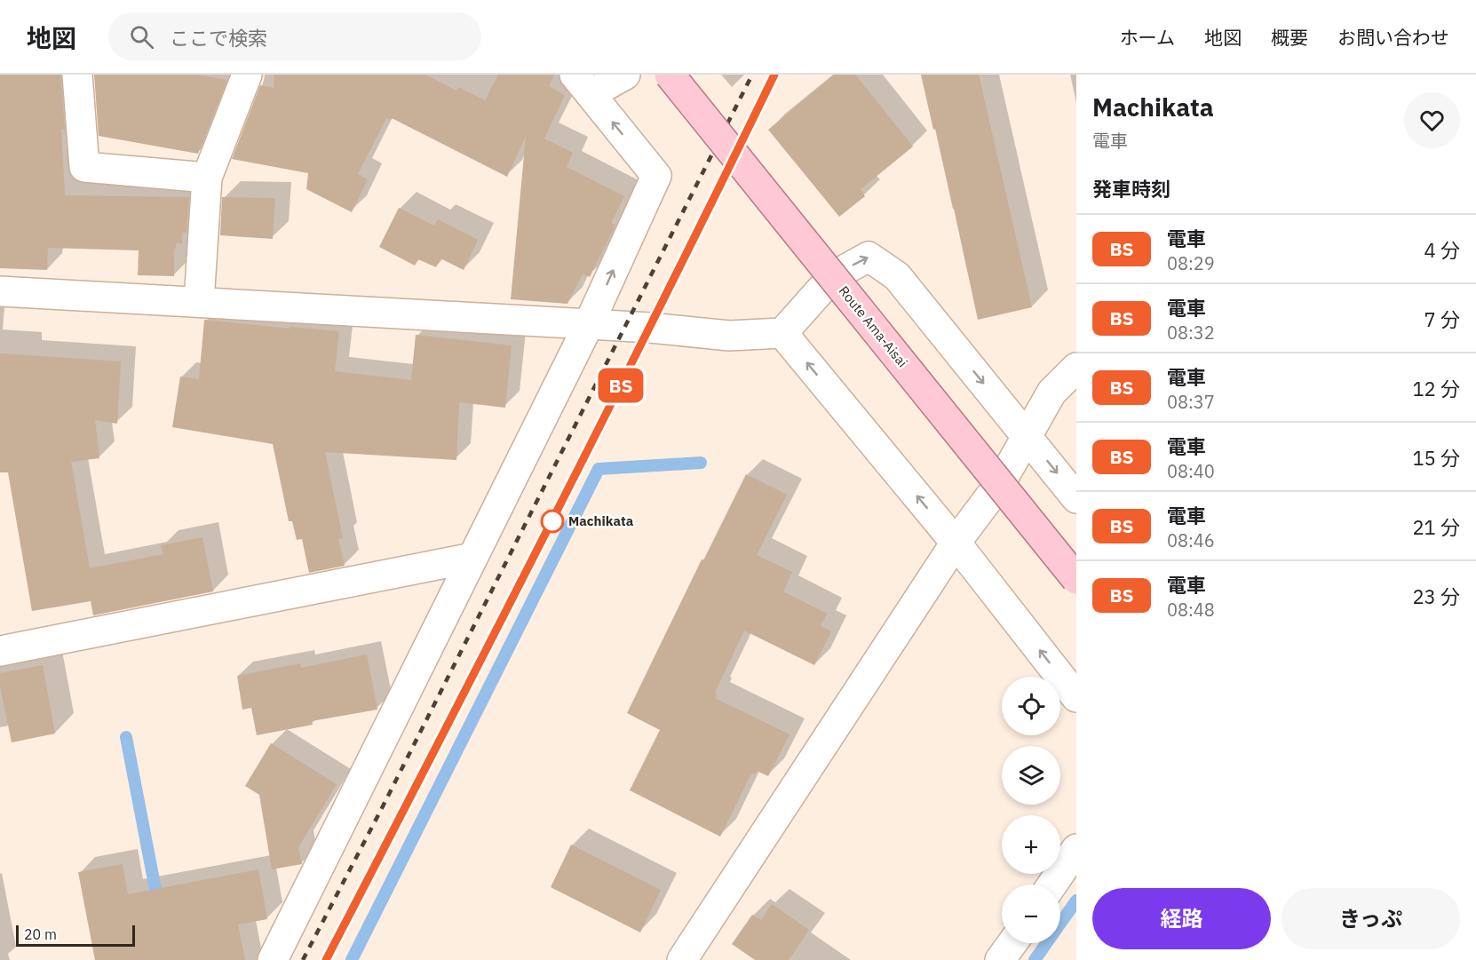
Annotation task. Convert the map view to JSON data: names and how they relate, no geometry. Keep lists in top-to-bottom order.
{
  "streets": {
    "main road": ["Route Ama-Aisai"]
  },
  "places": ["Machikata"],
  "scale_bar": "20 m",
  "page": {
    "header": "地図",
    "search": "ここで検索",
    "nav": [
      "ホーム",
      "地図",
      "概要",
      "お問い合わせ"
    ],
    "on_map": "BS",
    "heading": [
      ["Machikata", "電車"],
      "発車時刻"
    ],
    "list": [
      {
        "mark": "BS",
        "name": "電車",
        "note": "08:29",
        "value": "4 分"
      },
      {
        "mark": "BS",
        "name": "電車",
        "note": "08:32",
        "value": "7 分"
      },
      {
        "mark": "BS",
        "name": "電車",
        "note": "08:37",
        "value": "12 分"
      },
      {
        "mark": "BS",
        "name": "電車",
        "note": "08:40",
        "value": "15 分"
      },
      {
        "mark": "BS",
        "name": "電車",
        "note": "08:46",
        "value": "21 分"
      },
      {
        "mark": "BS",
        "name": "電車",
        "note": "08:48",
        "value": "23 分"
      }
    ],
    "map_buttons": ["+", "−"],
    "buttons": ["経路", "きっぷ"],
    "scale": "20 m"
  }
}
